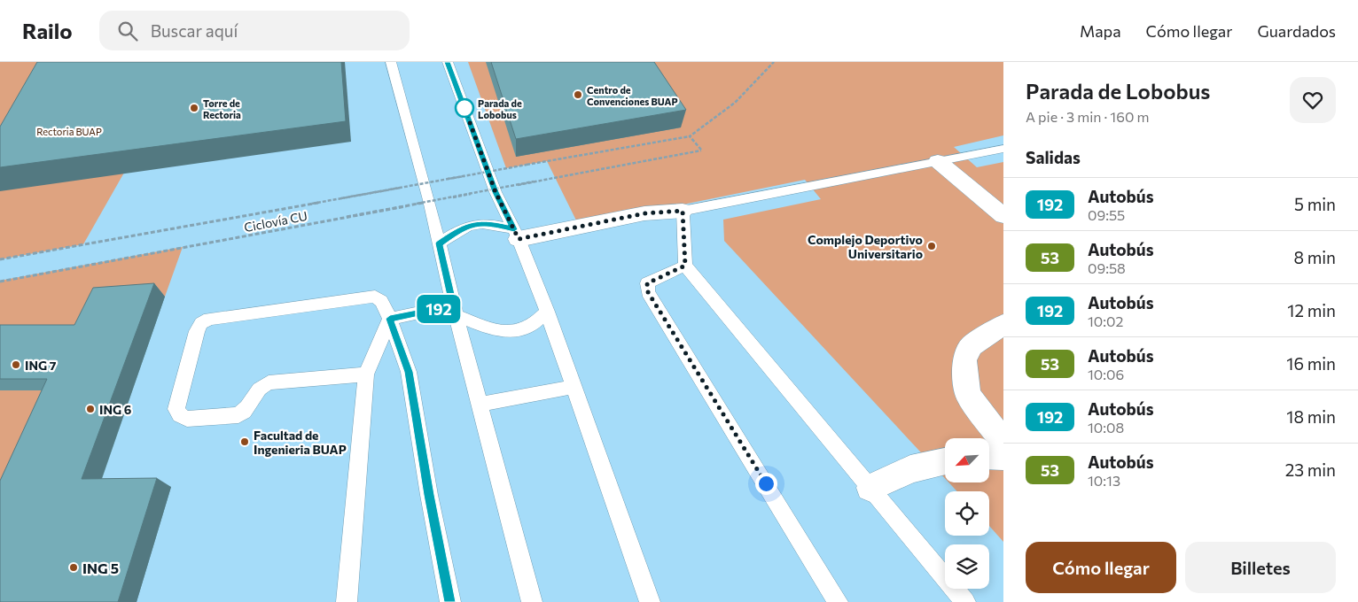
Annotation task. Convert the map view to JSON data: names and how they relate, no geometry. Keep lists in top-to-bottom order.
{
  "streets": {
    "path": ["Ciclovía CU"]
  },
  "parks": ["Rectoria BUAP"],
  "places": [
    "Centro de Convenciones BUAP",
    "Torre de Rectoria",
    "Parada de Lobobus",
    "Complejo Deportivo Universitario",
    "ING 7",
    "ING 6",
    "Facultad de Ingenieria BUAP",
    "ING 5"
  ],
  "lines": ["bus line 192"],
  "north": "bottom left",
  "page": {
    "header": "Railo",
    "search": "Buscar aquí",
    "nav": ["Mapa", "Cómo llegar", "Guardados"],
    "on_map": "192",
    "heading": [
      ["Parada de Lobobus", "A pie · 3 min · 160 m"],
      "Salidas"
    ],
    "list": [
      {
        "mark": "192",
        "name": "Autobús",
        "note": "09:55",
        "value": "5 min"
      },
      {
        "mark": "53",
        "name": "Autobús",
        "note": "09:58",
        "value": "8 min"
      },
      {
        "mark": "192",
        "name": "Autobús",
        "note": "10:02",
        "value": "12 min"
      },
      {
        "mark": "53",
        "name": "Autobús",
        "note": "10:06",
        "value": "16 min"
      },
      {
        "mark": "192",
        "name": "Autobús",
        "note": "10:08",
        "value": "18 min"
      },
      {
        "mark": "53",
        "name": "Autobús",
        "note": "10:13",
        "value": "23 min"
      }
    ],
    "buttons": ["Cómo llegar", "Billetes"]
  }
}
